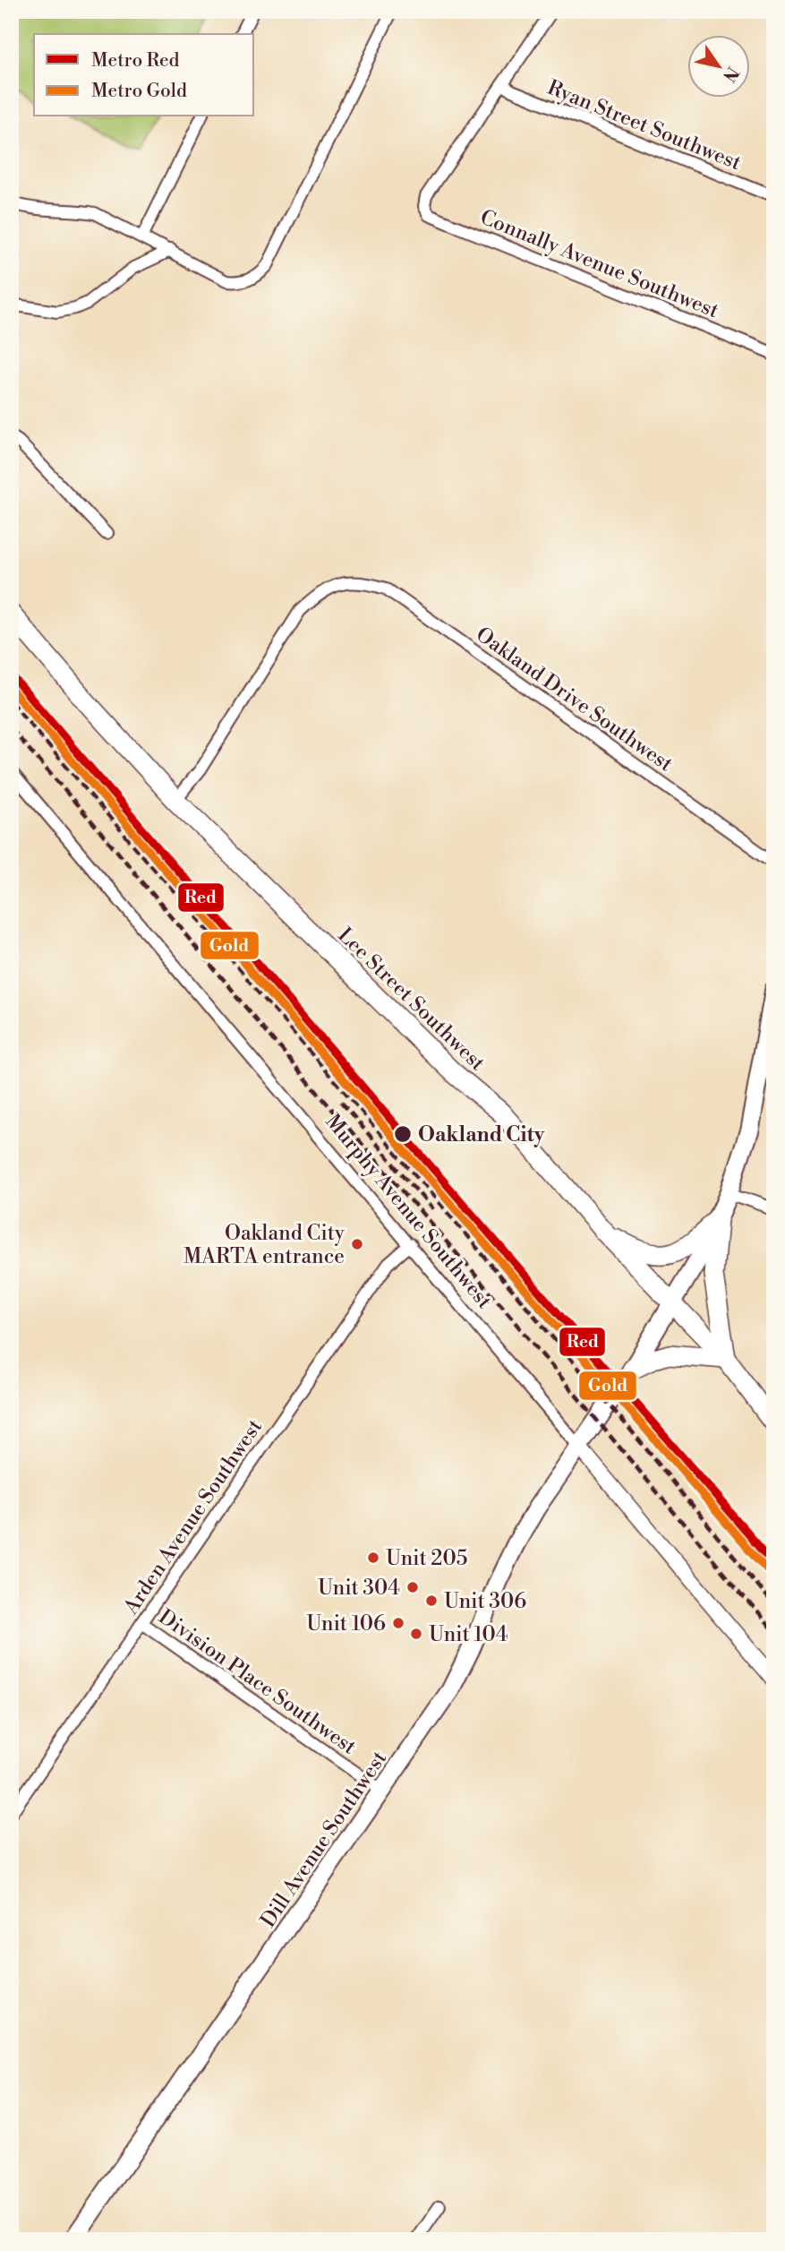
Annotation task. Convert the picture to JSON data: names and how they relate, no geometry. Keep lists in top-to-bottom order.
{
  "streets": {
    "main road": ["Lee Street Southwest", "Dill Avenue Southwest"],
    "street": [
      "Ryan Street Southwest",
      "Connally Avenue Southwest",
      "Oakland Drive Southwest",
      "Murphy Avenue Southwest",
      "Arden Avenue Southwest",
      "Division Place Southwest"
    ]
  },
  "crossings": [
    ["Ryan Street Southwest", "Connally Avenue Southwest"],
    ["Oakland Drive Southwest", "Lee Street Southwest"],
    ["Lee Street Southwest", "Dill Avenue Southwest"],
    ["Murphy Avenue Southwest", "Arden Avenue Southwest"],
    ["Murphy Avenue Southwest", "Dill Avenue Southwest"],
    ["Arden Avenue Southwest", "Division Place Southwest"],
    ["Division Place Southwest", "Dill Avenue Southwest"]
  ],
  "places": [
    "Oakland City",
    "Oakland City MARTA entrance",
    "Unit 205",
    "Unit 304",
    "Unit 306",
    "Unit 106",
    "Unit 104"
  ],
  "lines": ["metro line Red", "metro line Gold"],
  "legend": ["Metro Red", "Metro Gold"],
  "north": "bottom right"
}
